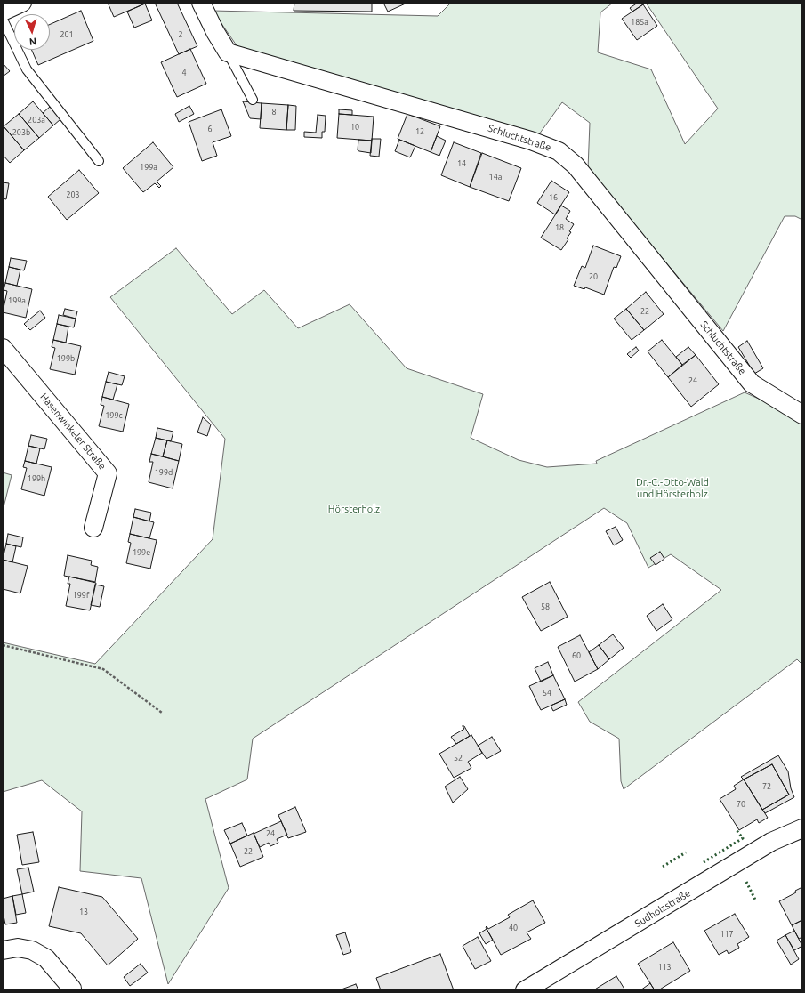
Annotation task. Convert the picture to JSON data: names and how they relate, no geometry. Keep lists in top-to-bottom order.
{
  "streets": {
    "street": ["Schluchtstraße", "Hasenwinkeler Straße", "Sudholzstraße"]
  },
  "parks": ["Dr.-C.-Otto-Wald und Hörsterholz", "Hörsterholz"],
  "house_numbers": [
    "185a",
    "201",
    "2",
    "4",
    "8",
    "203a",
    "10",
    "6",
    "12",
    "203b",
    "14",
    "199a",
    "14a",
    "203",
    "16",
    "18",
    "20",
    "199a",
    "22",
    "199b",
    "24",
    "199c",
    "199d",
    "199h",
    "199e",
    "199f",
    "58",
    "60",
    "54",
    "52",
    "72",
    "70",
    "24",
    "22",
    "13",
    "40",
    "117",
    "113"
  ],
  "north": "bottom"
}
